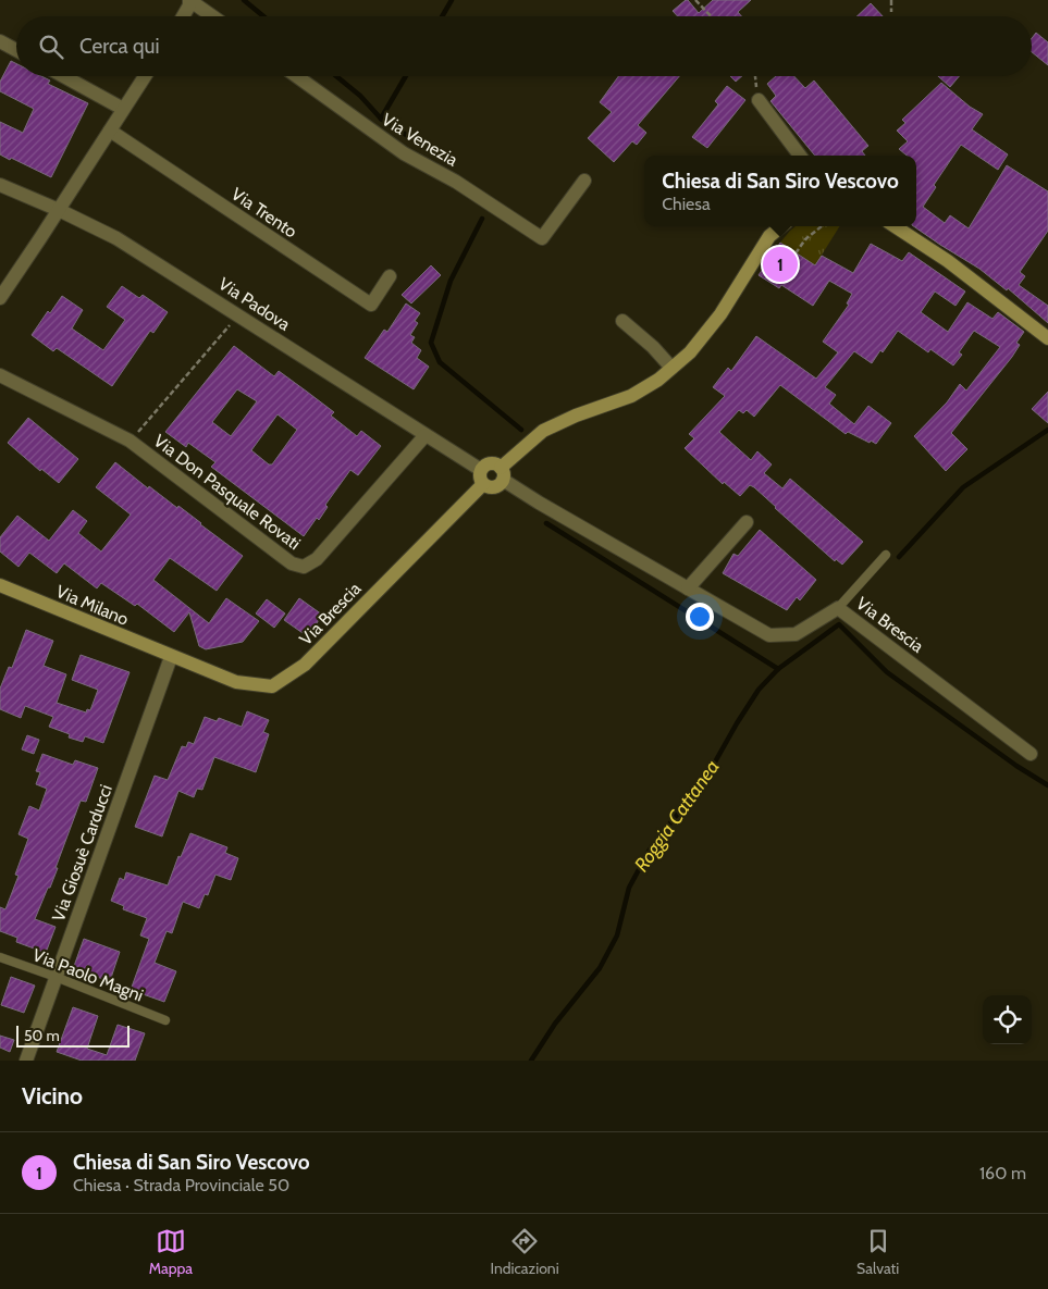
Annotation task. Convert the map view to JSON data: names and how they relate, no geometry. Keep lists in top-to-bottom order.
{
  "streets": {
    "street": [
      "Via Venezia",
      "Via Trento",
      "Via Padova",
      "Via Don Pasquale Rovati",
      "Via Milano",
      "Via Brescia",
      "Via Giosuè Carducci"
    ],
    "lane": ["Via Paolo Magni"]
  },
  "crossings": [
    ["Via Padova", "Via Don Pasquale Rovati"],
    ["Via Padova", "Via Brescia"],
    ["Via Milano", "Via Brescia"],
    ["Via Milano", "Via Giosuè Carducci"],
    ["Via Brescia", "Via Giosuè Carducci"],
    ["Via Giosuè Carducci", "Via Paolo Magni"]
  ],
  "water": ["Roggia Cattanea"],
  "scale_bar": "50 m",
  "page": {
    "search": "Cerca qui",
    "popup": ["Chiesa di San Siro Vescovo", "Chiesa"],
    "pins": "1",
    "scale": "50 m",
    "heading": "Vicino",
    "list": [
      {
        "mark": "1",
        "name": "Chiesa di San Siro Vescovo",
        "note": "Chiesa · Strada Provinciale 50",
        "value": "160 m"
      }
    ],
    "nav": ["Mappa", "Indicazioni", "Salvati"]
  }
}
